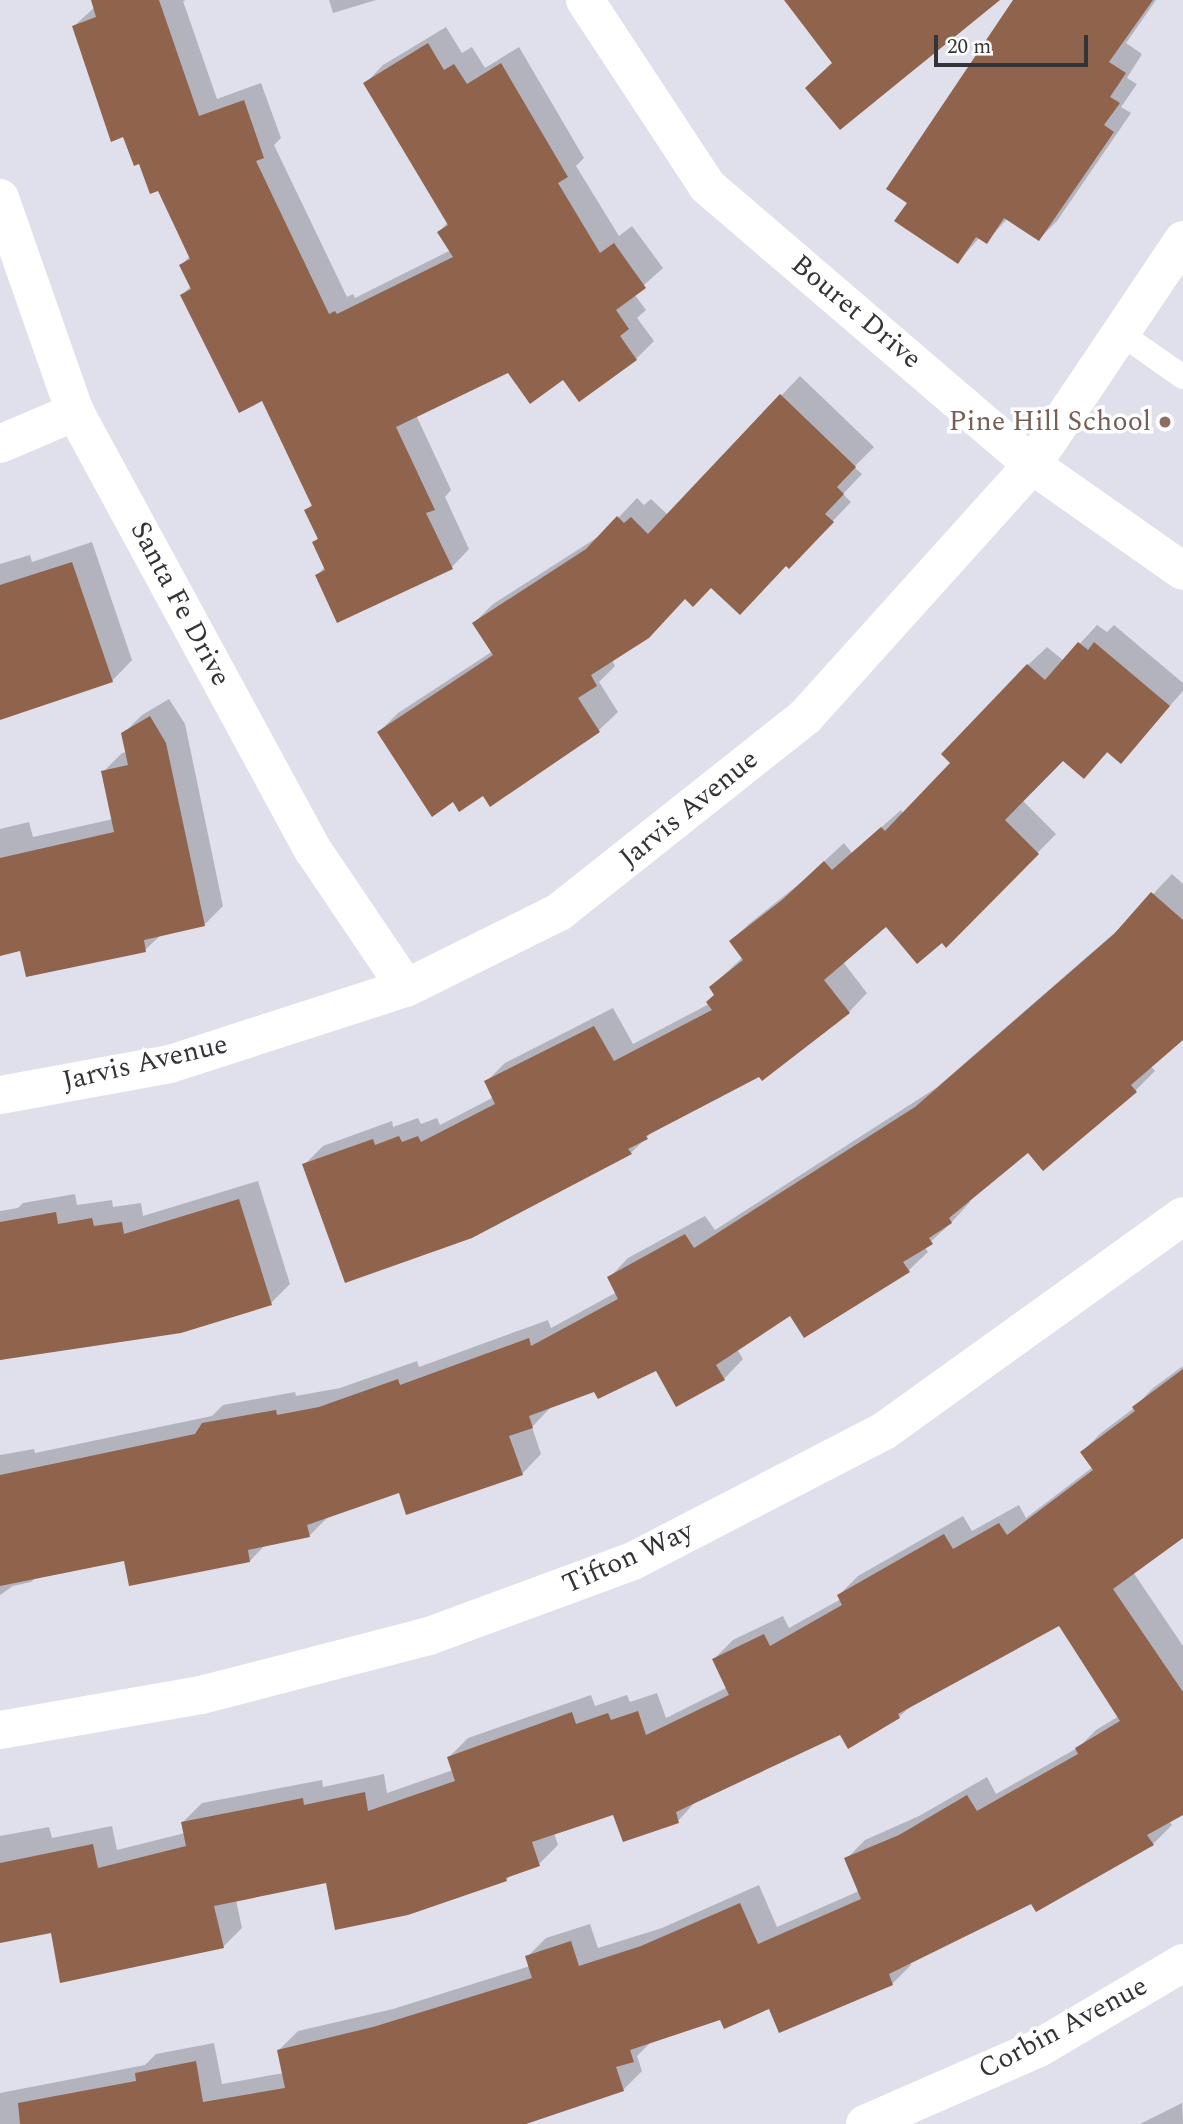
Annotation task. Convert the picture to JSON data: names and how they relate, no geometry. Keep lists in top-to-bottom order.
{
  "streets": {
    "street": [
      "Bouret Drive",
      "Santa Fe Drive",
      "Jarvis Avenue",
      "Tifton Way",
      "Corbin Avenue"
    ]
  },
  "crossings": [
    ["Bouret Drive", "Jarvis Avenue"],
    ["Santa Fe Drive", "Jarvis Avenue"]
  ],
  "places": ["Pine Hill School"],
  "scale_bar": "20 m"
}
